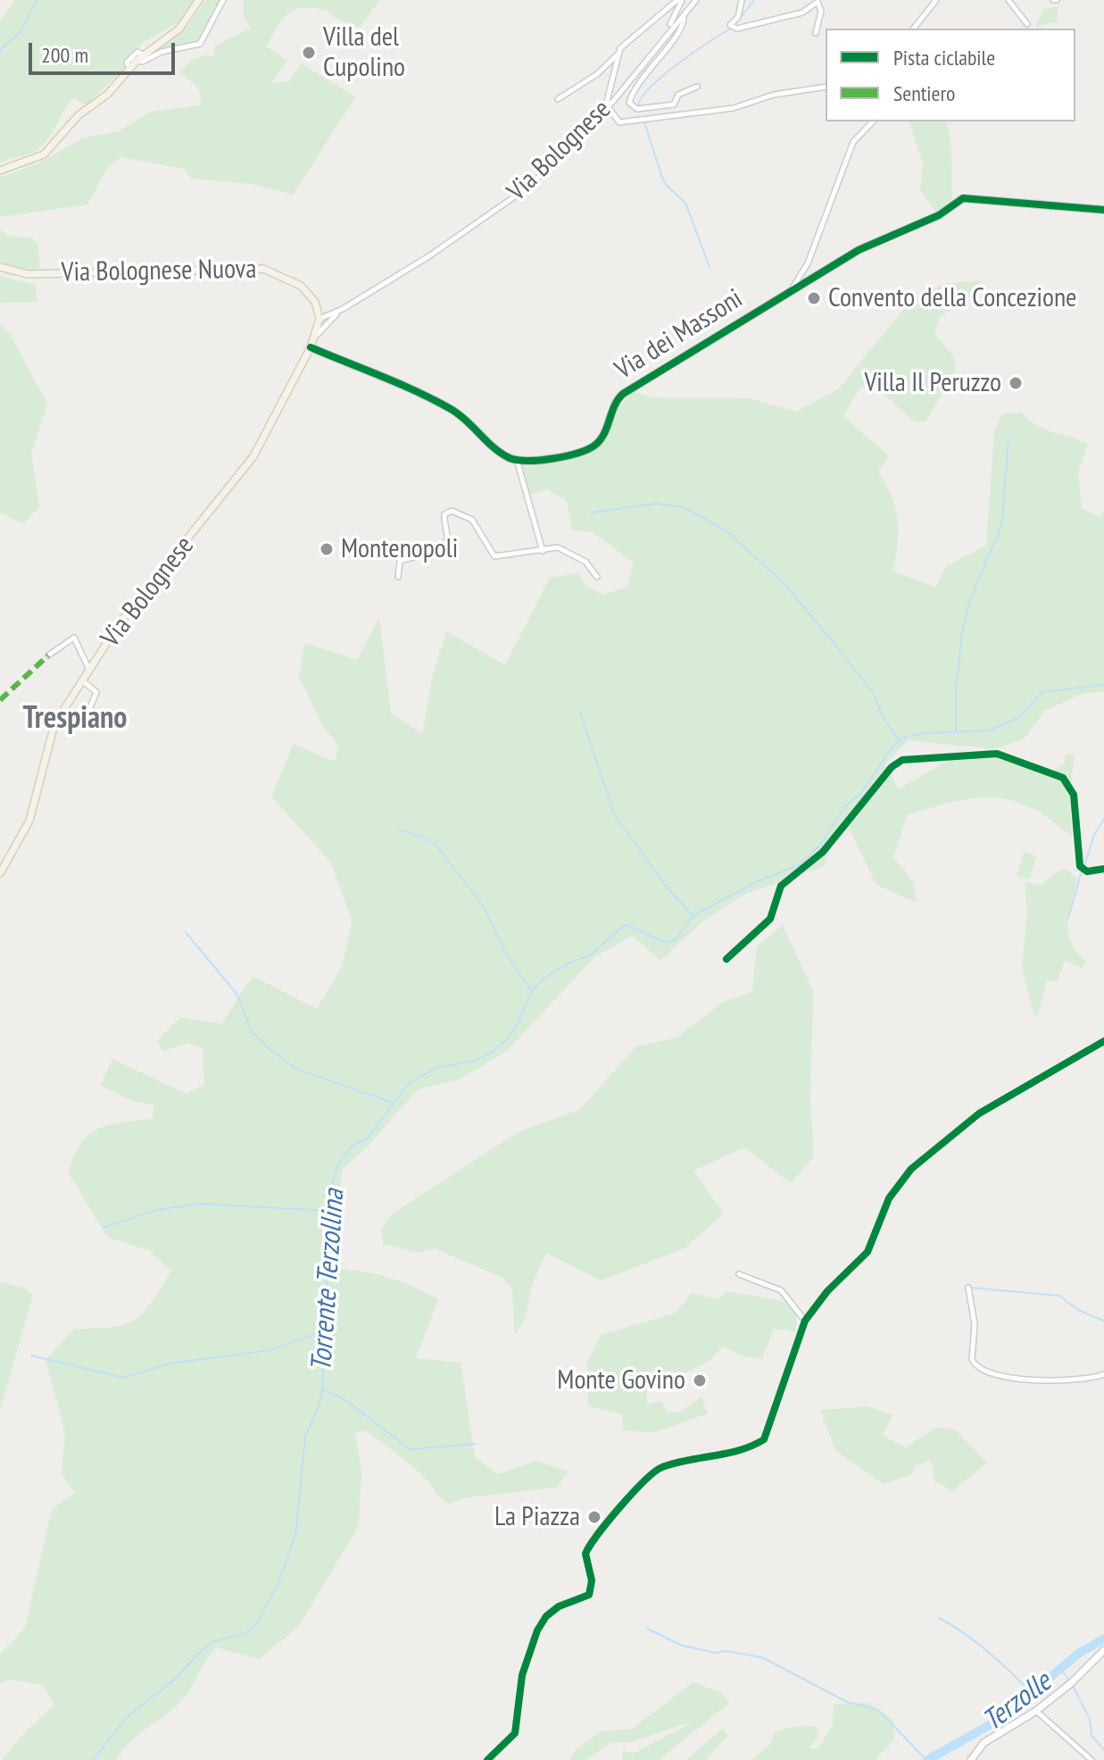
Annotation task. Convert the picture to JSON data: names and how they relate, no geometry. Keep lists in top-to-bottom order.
{
  "streets": {
    "main road": ["Via Bolognese", "Via Bolognese Nuova"],
    "street": ["Via dei Massoni"]
  },
  "crossings": [
    ["Via Bolognese", "Via Bolognese Nuova"]
  ],
  "districts": ["Trespiano"],
  "water": ["Torrente Terzollina", "Terzolle"],
  "places": [
    "Villa del Cupolino",
    "Convento della Concezione",
    "Villa Il Peruzzo",
    "Montenopoli",
    "Monte Govino",
    "La Piazza"
  ],
  "legend": ["Pista ciclabile", "Sentiero"],
  "scale_bar": "200 m"
}
